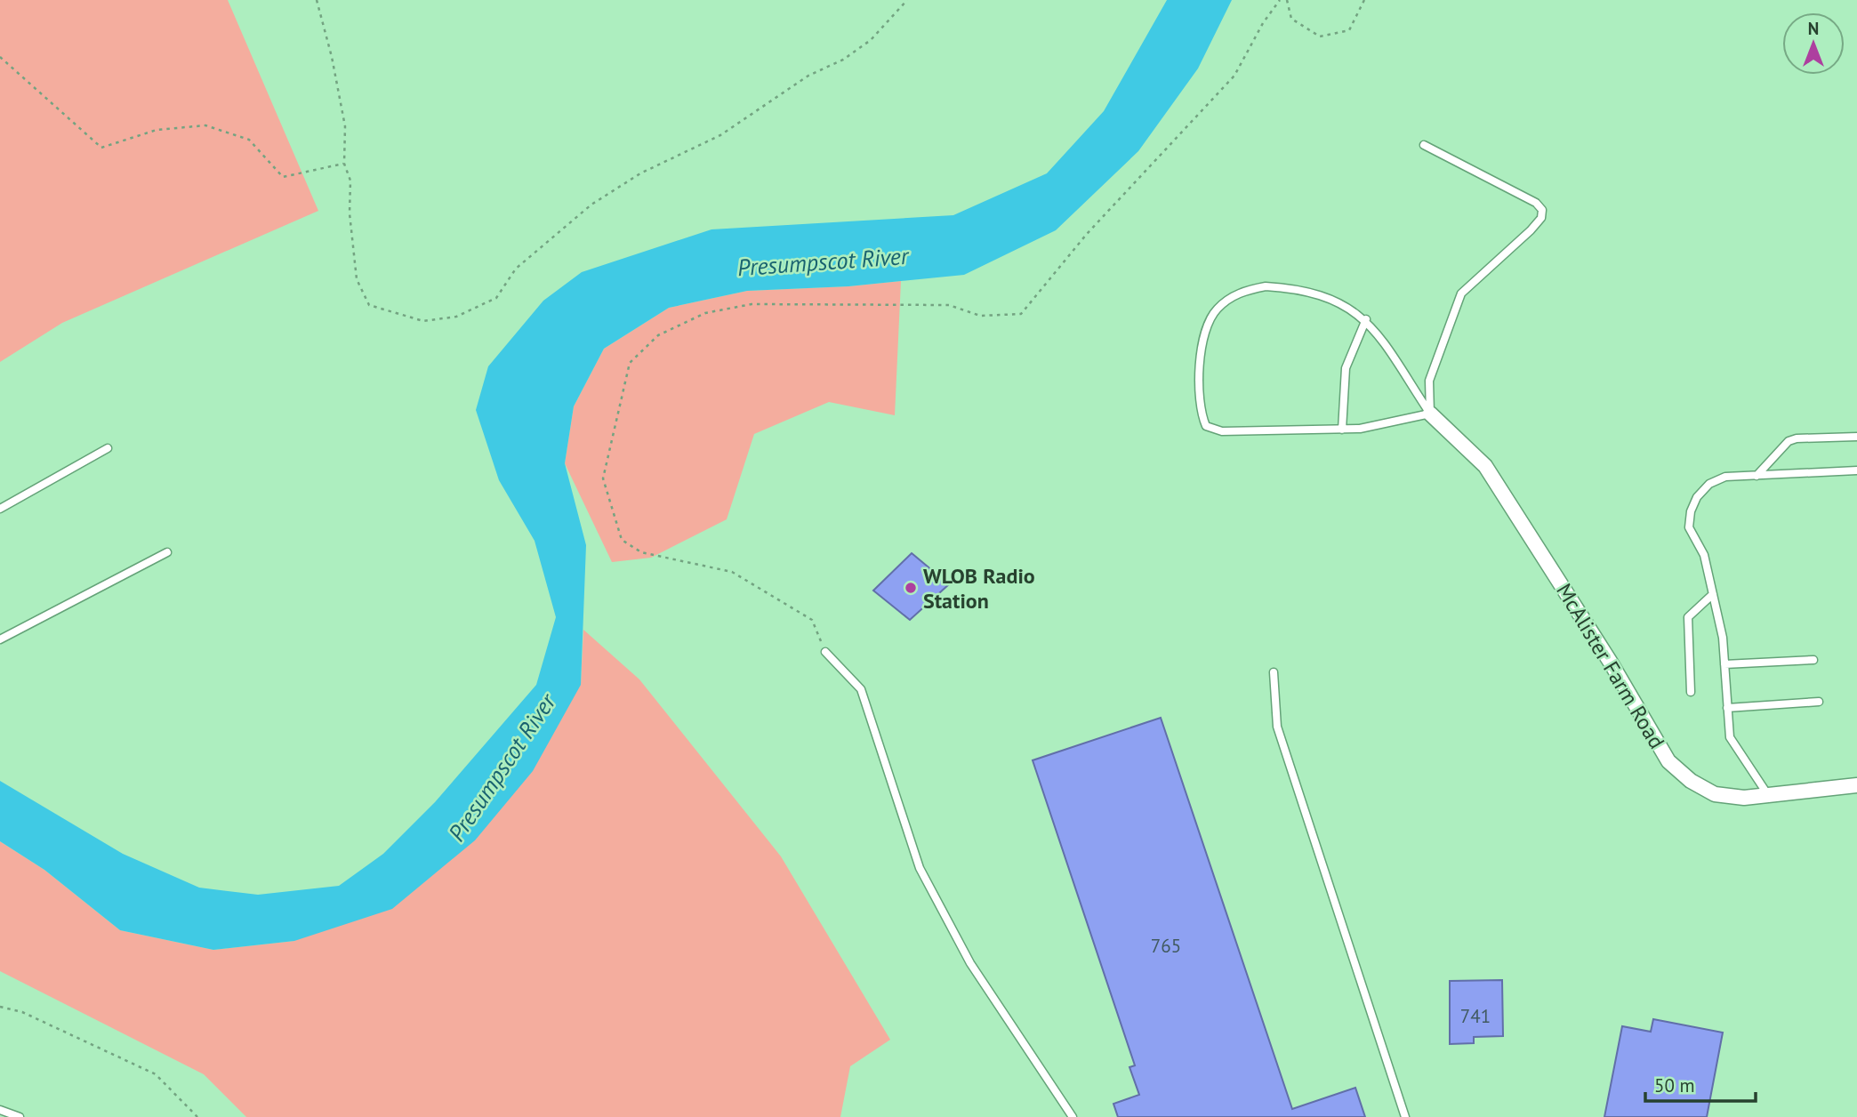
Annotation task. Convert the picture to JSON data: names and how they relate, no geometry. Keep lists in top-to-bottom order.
{
  "streets": {
    "street": ["McAlister Farm Road"]
  },
  "water": ["Presumpscot River"],
  "places": ["WLOB Radio Station"],
  "house_numbers": ["765", "741"],
  "scale_bar": "50 m",
  "north": "top"
}
